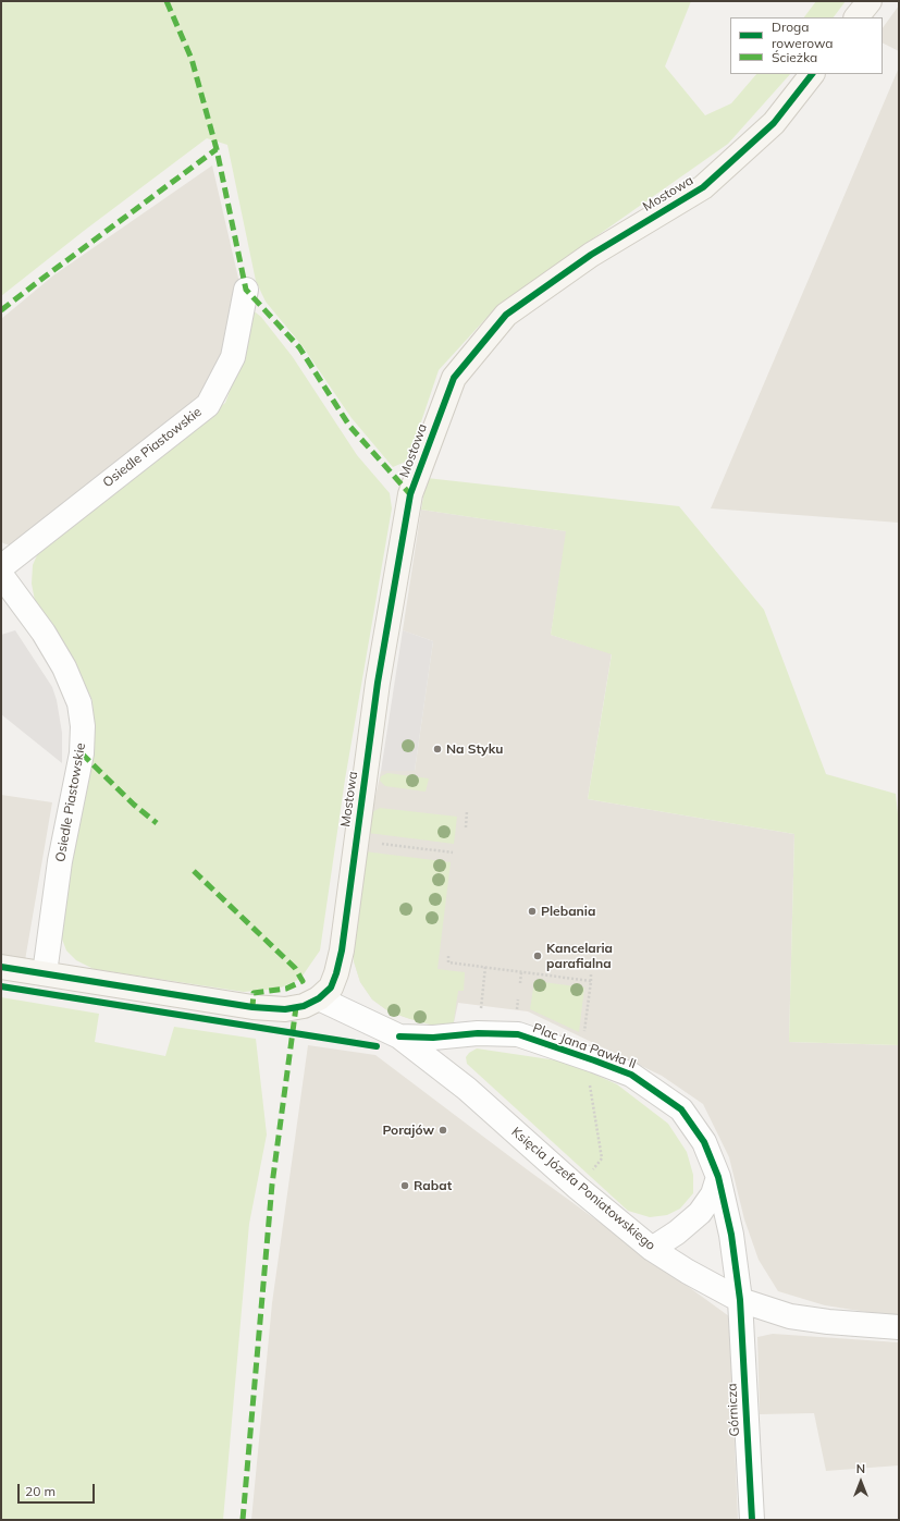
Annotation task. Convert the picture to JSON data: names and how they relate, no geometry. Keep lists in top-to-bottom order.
{
  "streets": {
    "street": [
      "Mostowa",
      "Osiedle Piastowskie",
      "Plac Jana Pawła II",
      "Księcia Józefa Poniatowskiego",
      "Górnicza"
    ]
  },
  "crossings": [
    ["Mostowa", "Księcia Józefa Poniatowskiego"],
    ["Plac Jana Pawła II", "Księcia Józefa Poniatowskiego"],
    ["Plac Jana Pawła II", "Górnicza"],
    ["Księcia Józefa Poniatowskiego", "Górnicza"]
  ],
  "places": [
    "Na Styku",
    "Plebania",
    "Kancelaria parafialna",
    "Porajów",
    "Rabat"
  ],
  "legend": ["Droga rowerowa", "Ścieżka"],
  "scale_bar": "20 m",
  "north": "top"
}
